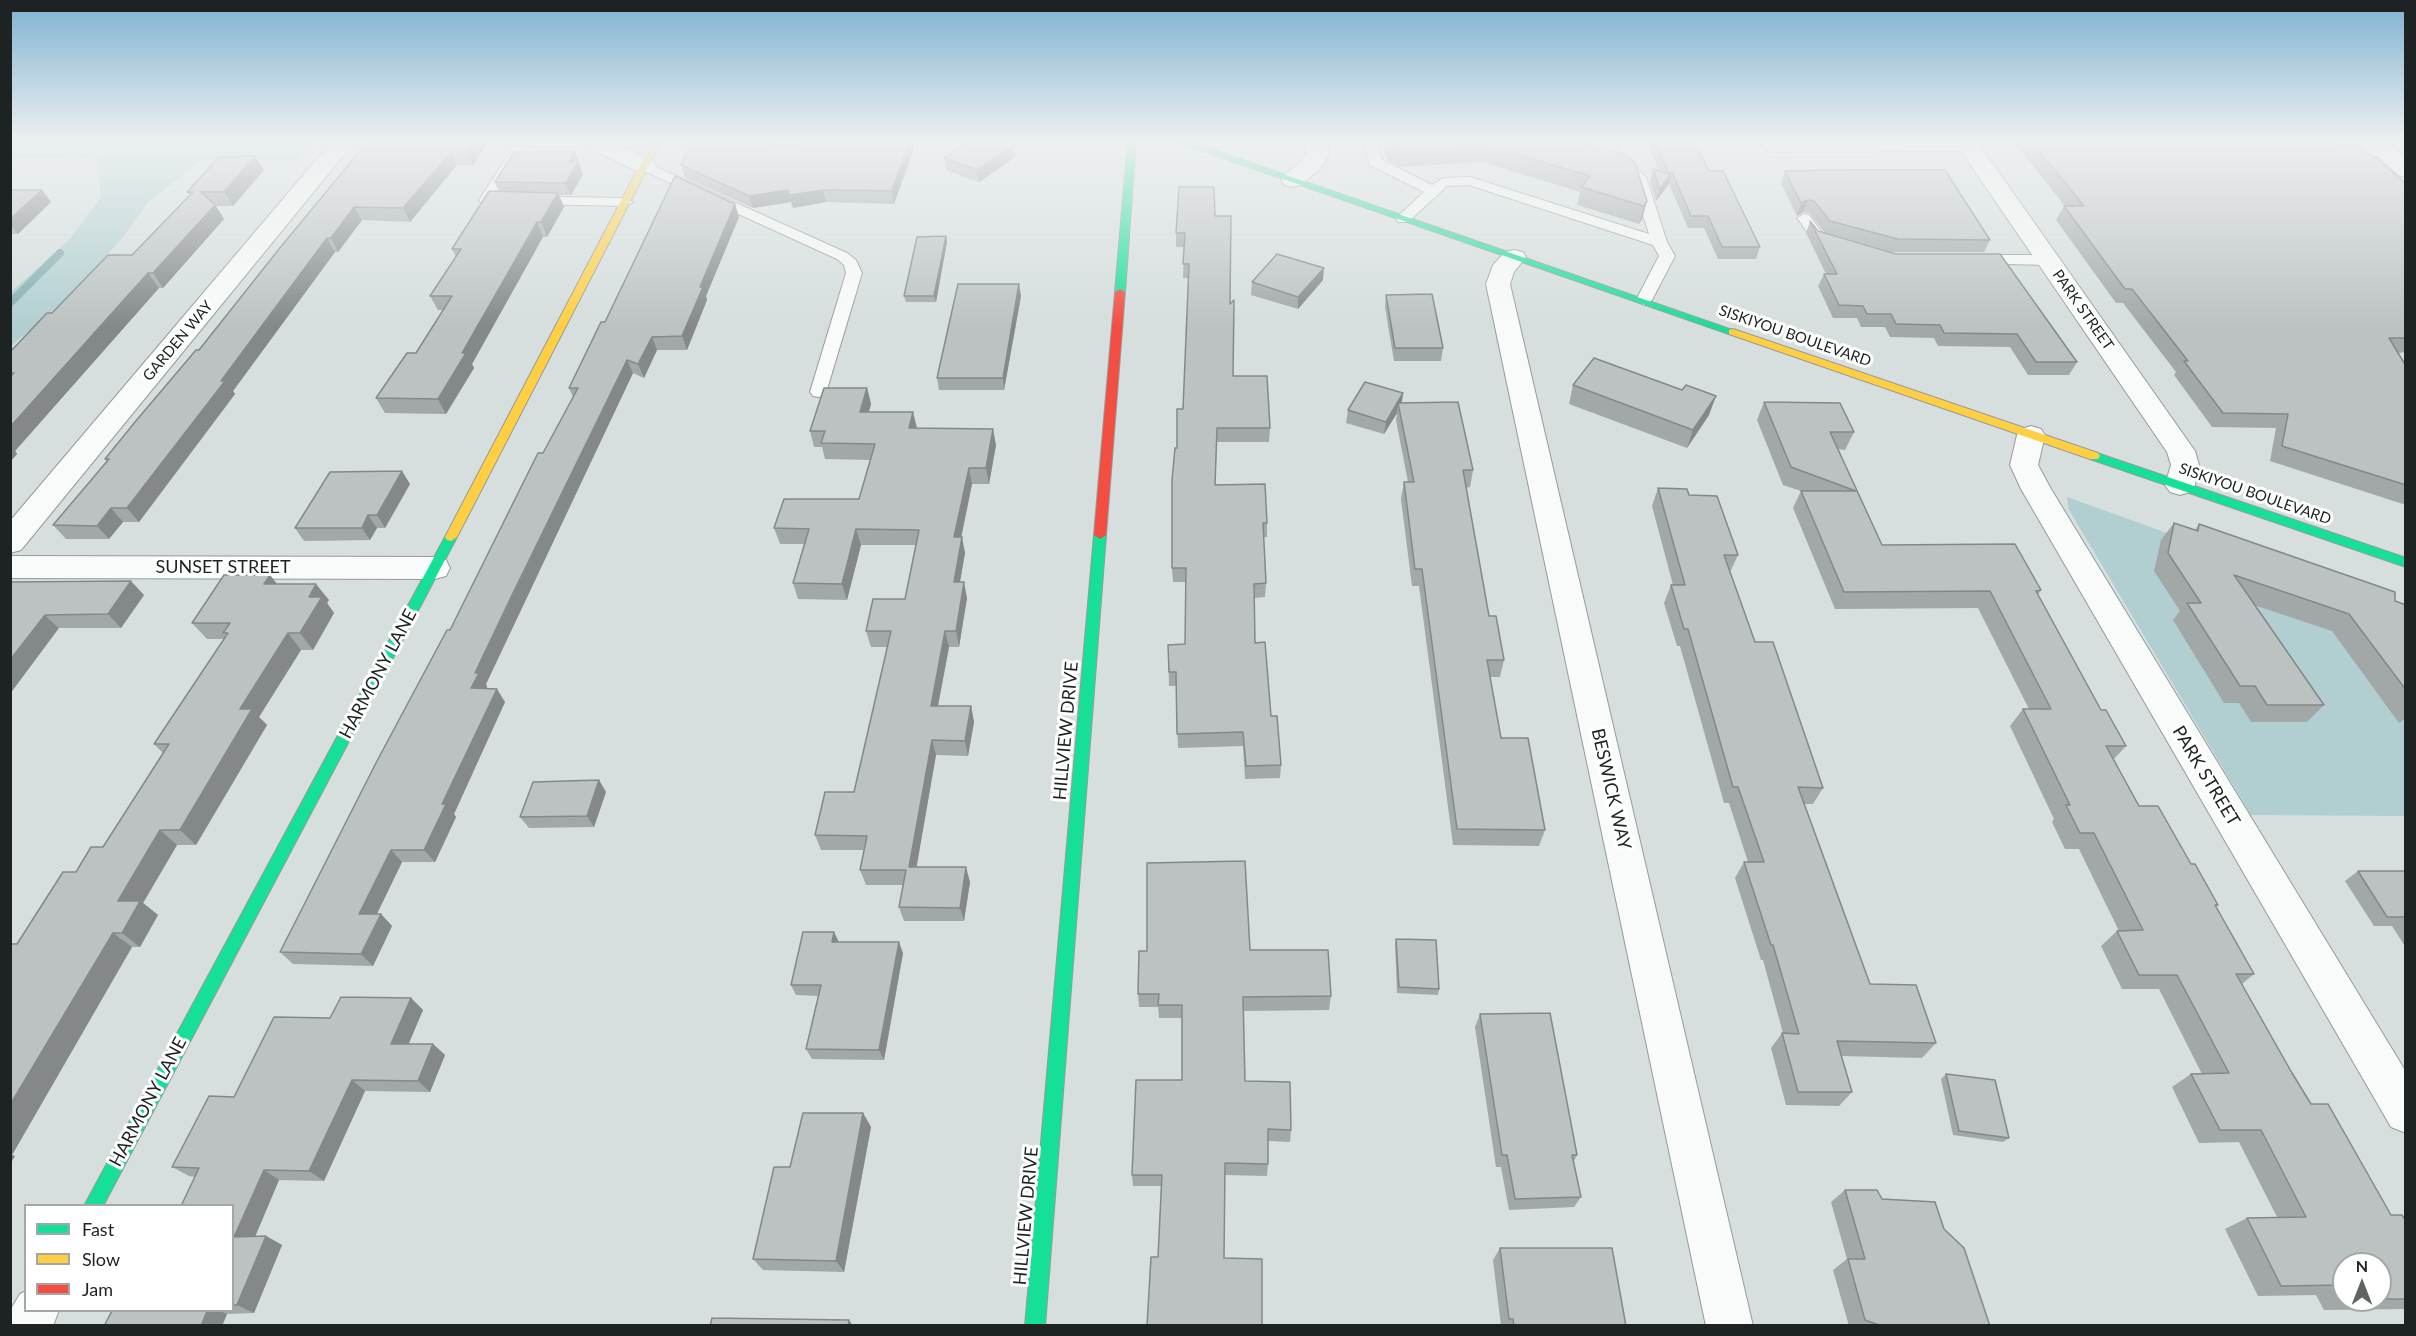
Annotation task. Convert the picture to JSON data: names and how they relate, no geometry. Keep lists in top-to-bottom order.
{
  "streets": {
    "street": [
      "PARK STREET",
      "SISKIYOU BOULEVARD",
      "GARDEN WAY",
      "SUNSET STREET",
      "HARMONY LANE",
      "HILLVIEW DRIVE",
      "BESWICK WAY"
    ]
  },
  "crossings": [
    ["PARK STREET", "SISKIYOU BOULEVARD"],
    ["SISKIYOU BOULEVARD", "BESWICK WAY"],
    ["SUNSET STREET", "HARMONY LANE"]
  ],
  "legend": ["Fast", "Slow", "Jam"],
  "north": "top"
}
